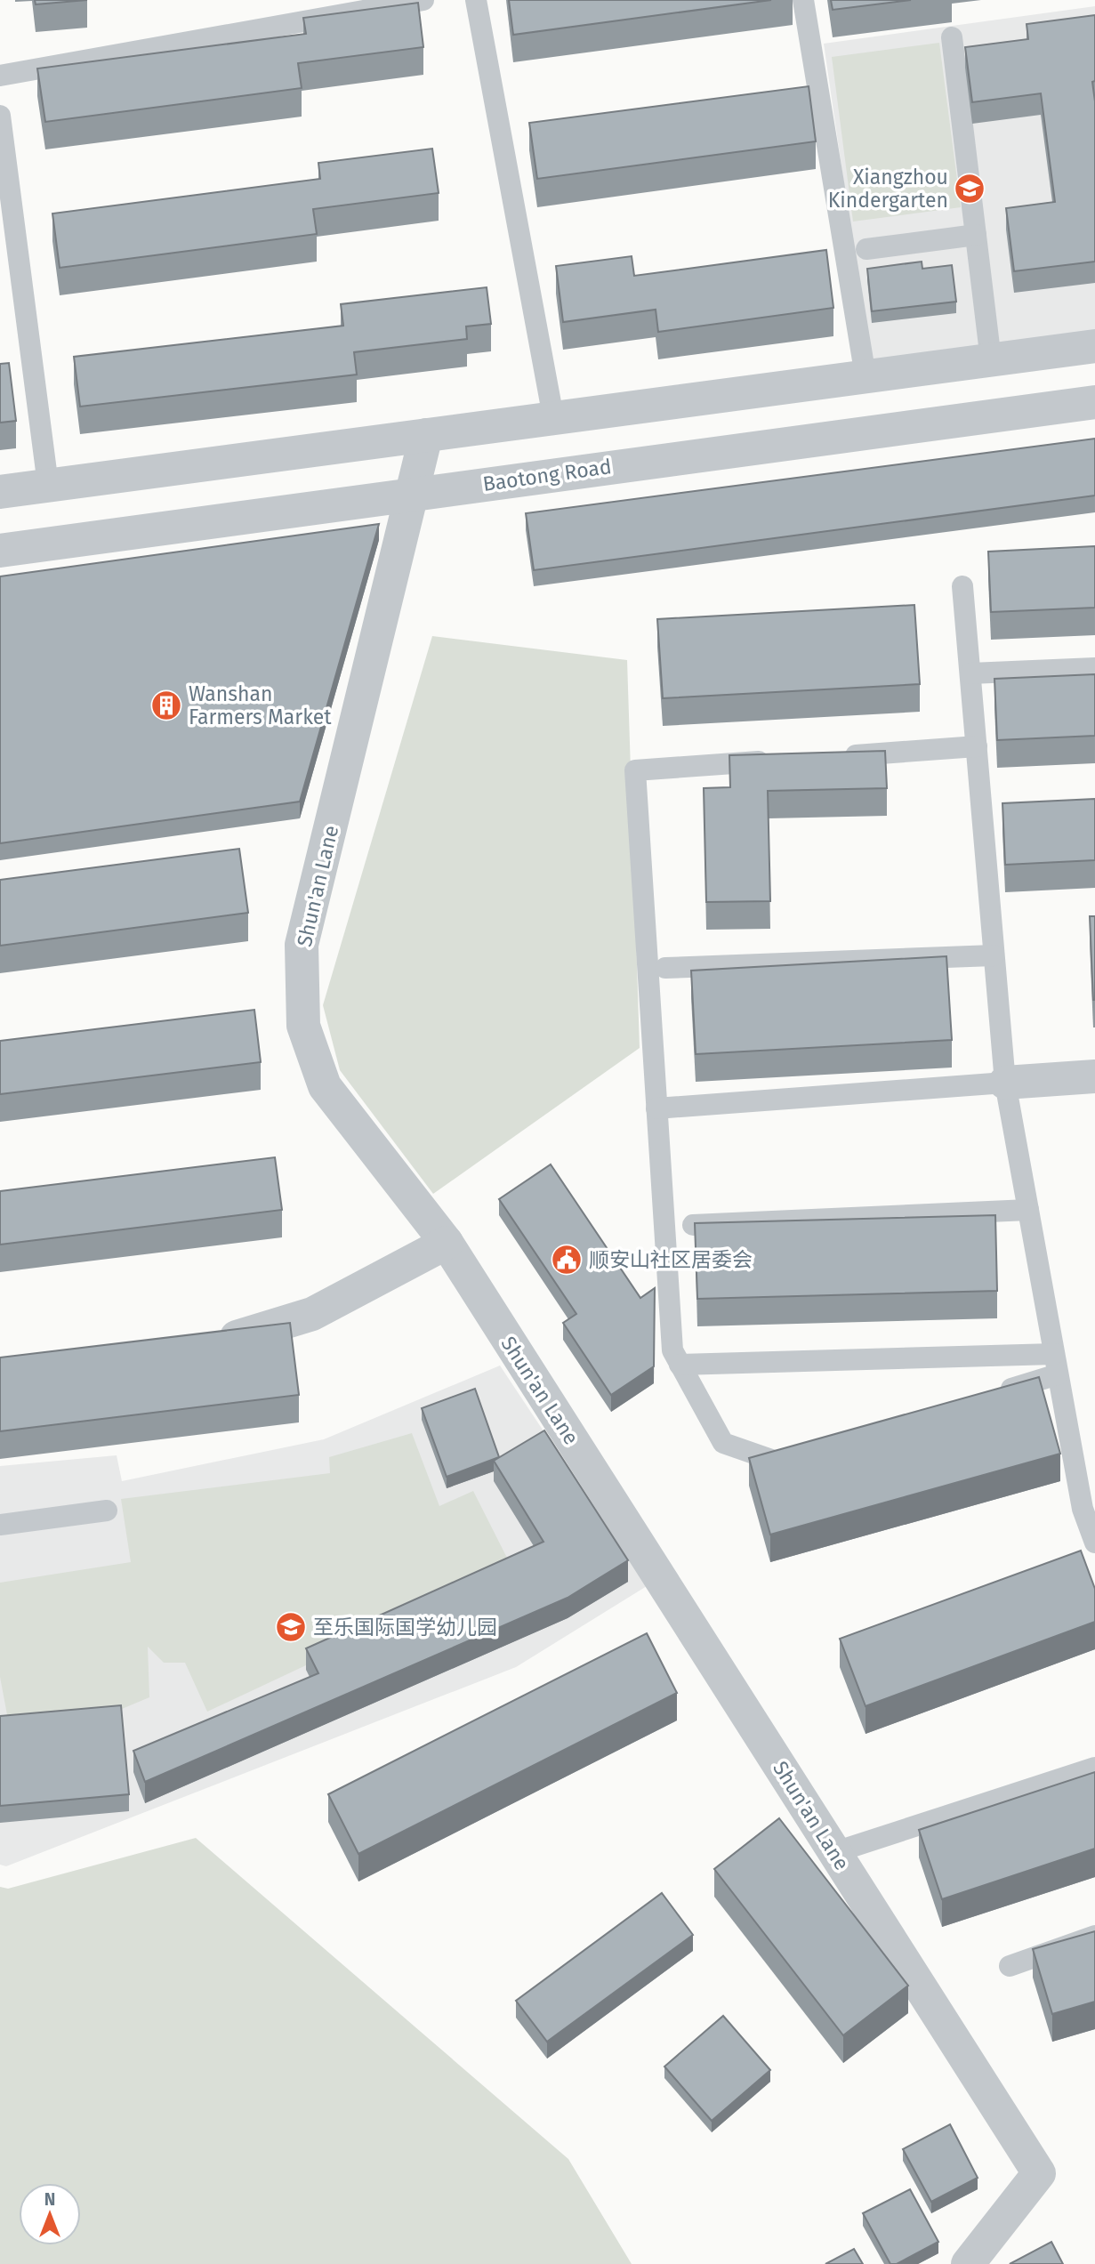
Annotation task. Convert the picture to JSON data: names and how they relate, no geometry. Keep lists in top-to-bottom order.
{
  "streets": {
    "street": ["Baotong Road", "Shun'an Lane"]
  },
  "crossings": [
    ["Baotong Road", "Shun'an Lane"]
  ],
  "places": {
    "school or university": ["Xiangzhou Kindergarten", "至乐国际国学幼儿园"],
    "building": ["Wanshan Farmers Market"],
    "public building": ["顺安山社区居委会"]
  },
  "north": "top"
}
